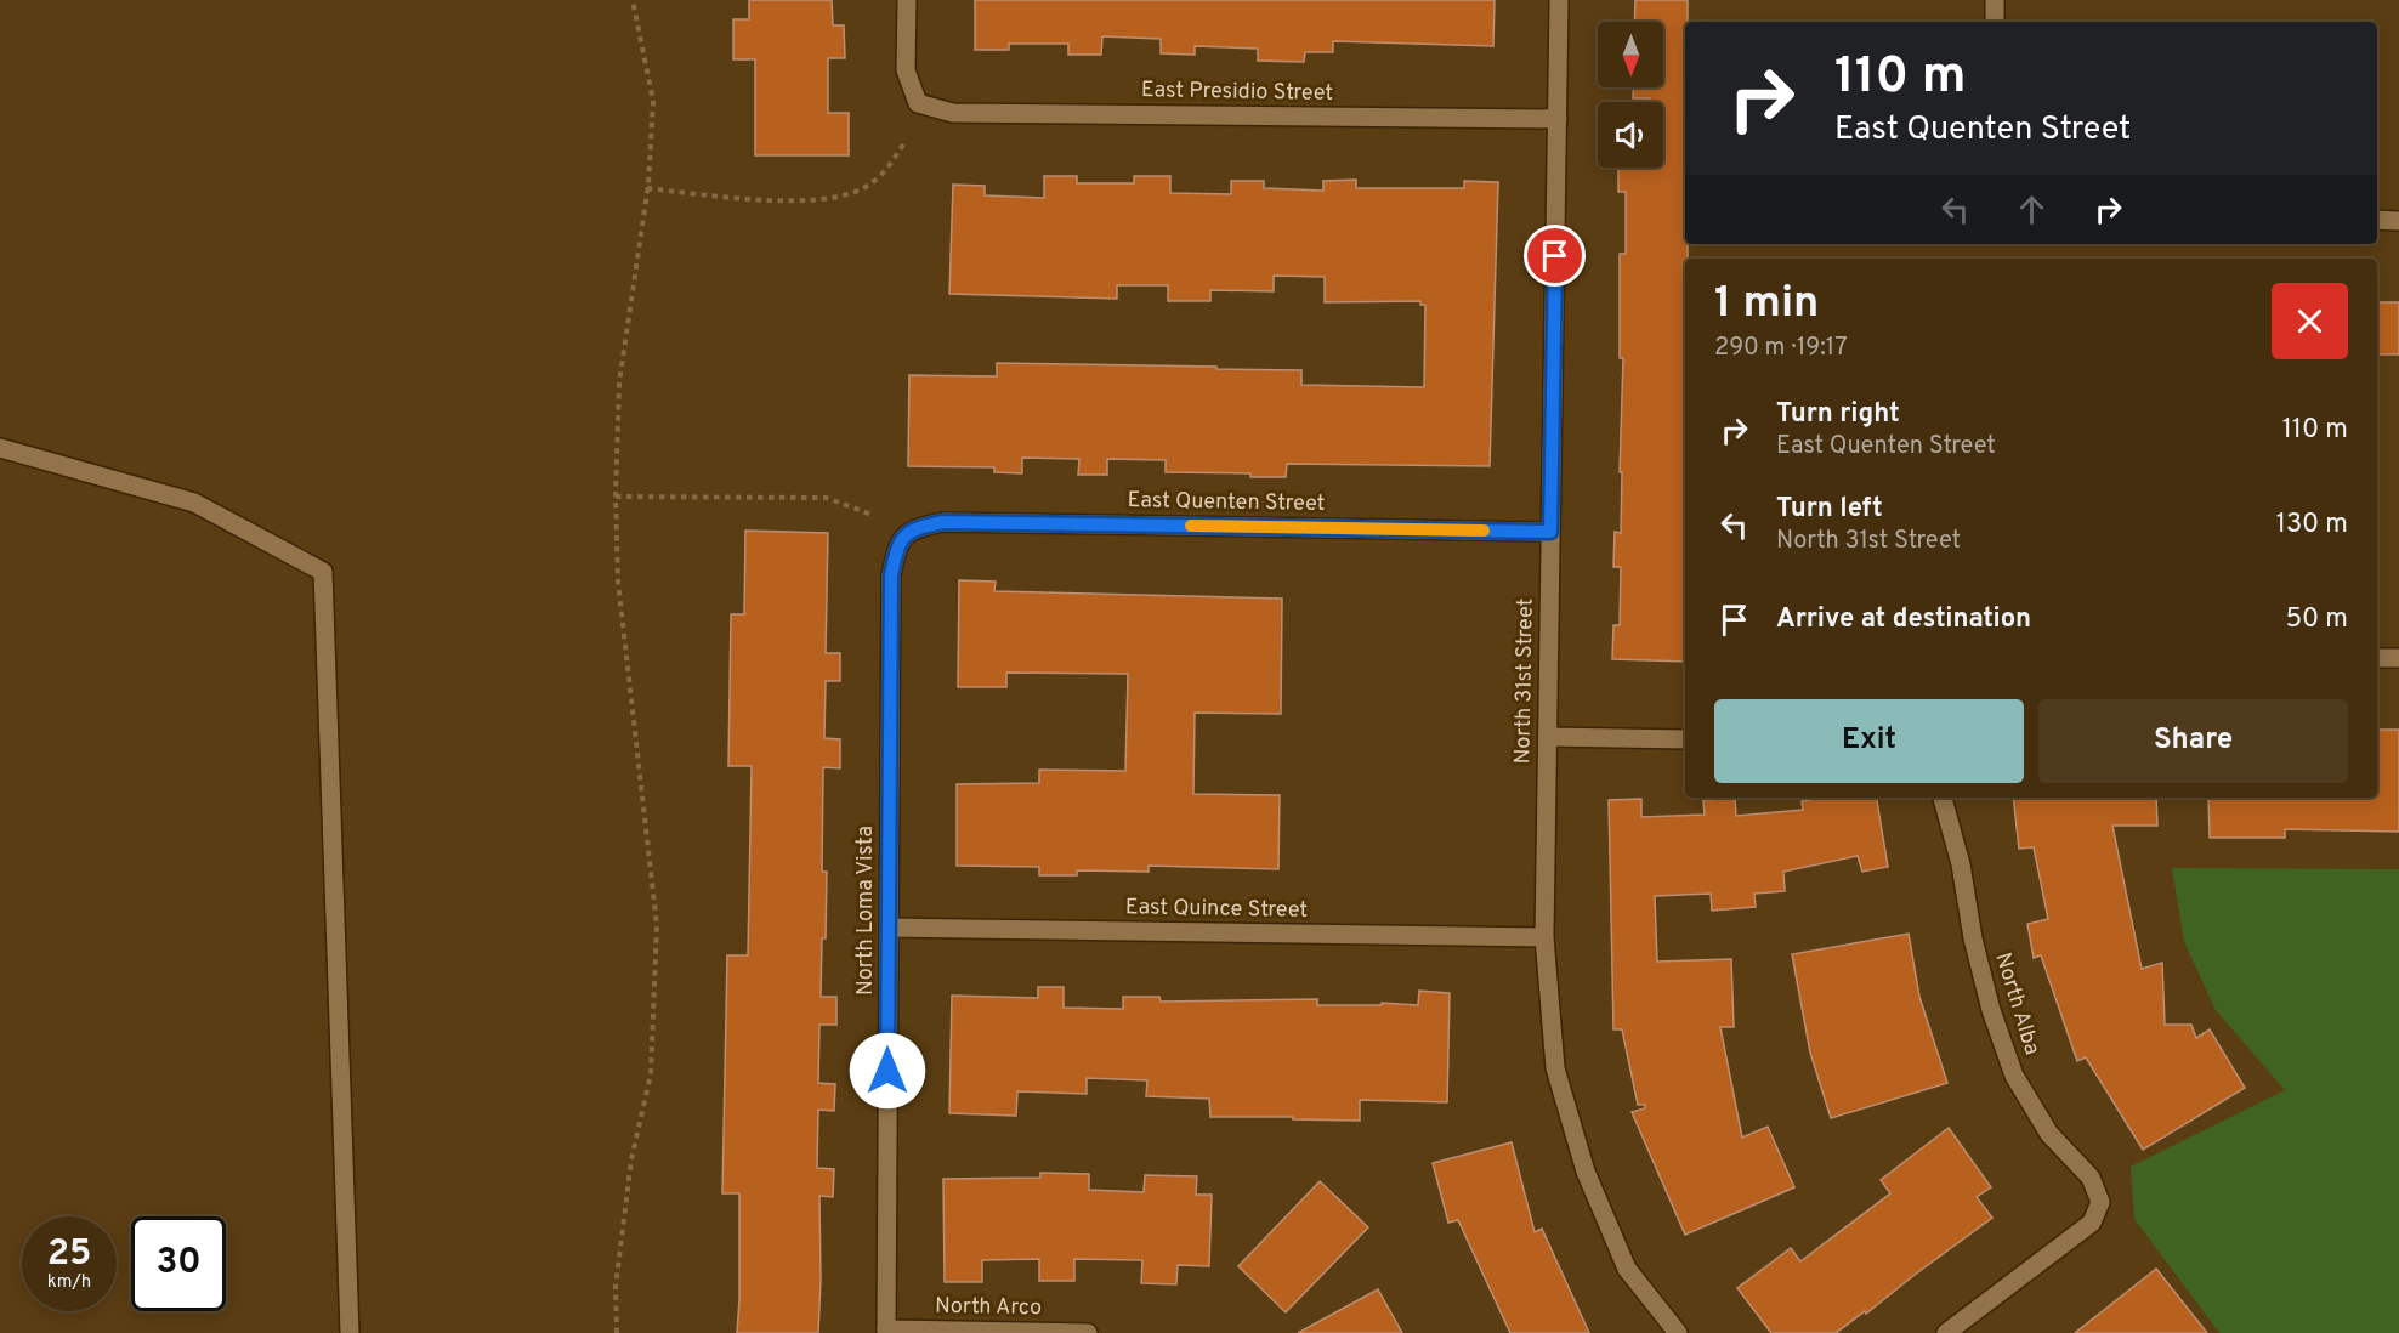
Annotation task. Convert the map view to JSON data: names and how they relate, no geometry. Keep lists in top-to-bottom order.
{
  "streets": {
    "street": [
      "East Presidio Street",
      "East Quenten Street",
      "North 31st Street",
      "East Quince Street",
      "North Loma Vista",
      "North Alba",
      "North Arco"
    ]
  },
  "crossings": [
    ["East Presidio Street", "North 31st Street"],
    ["East Quenten Street", "North 31st Street"],
    ["East Quenten Street", "North Loma Vista"],
    ["North 31st Street", "East Quince Street"],
    ["East Quince Street", "North Loma Vista"],
    ["North Loma Vista", "North Arco"]
  ],
  "north": "bottom",
  "page": {
    "turn": ["110 m", "East Quenten Street"],
    "heading": ["1 min", "290 m · 19:17"],
    "list": [
      {
        "name": "Turn right",
        "note": "East Quenten Street",
        "value": "110 m"
      },
      {
        "name": "Turn left",
        "note": "North 31st Street",
        "value": "130 m"
      },
      {
        "name": "Arrive at destination",
        "value": "50 m"
      }
    ],
    "buttons": ["Exit", "Share"],
    "speed": "25 km/h",
    "limit": "30"
  }
}
